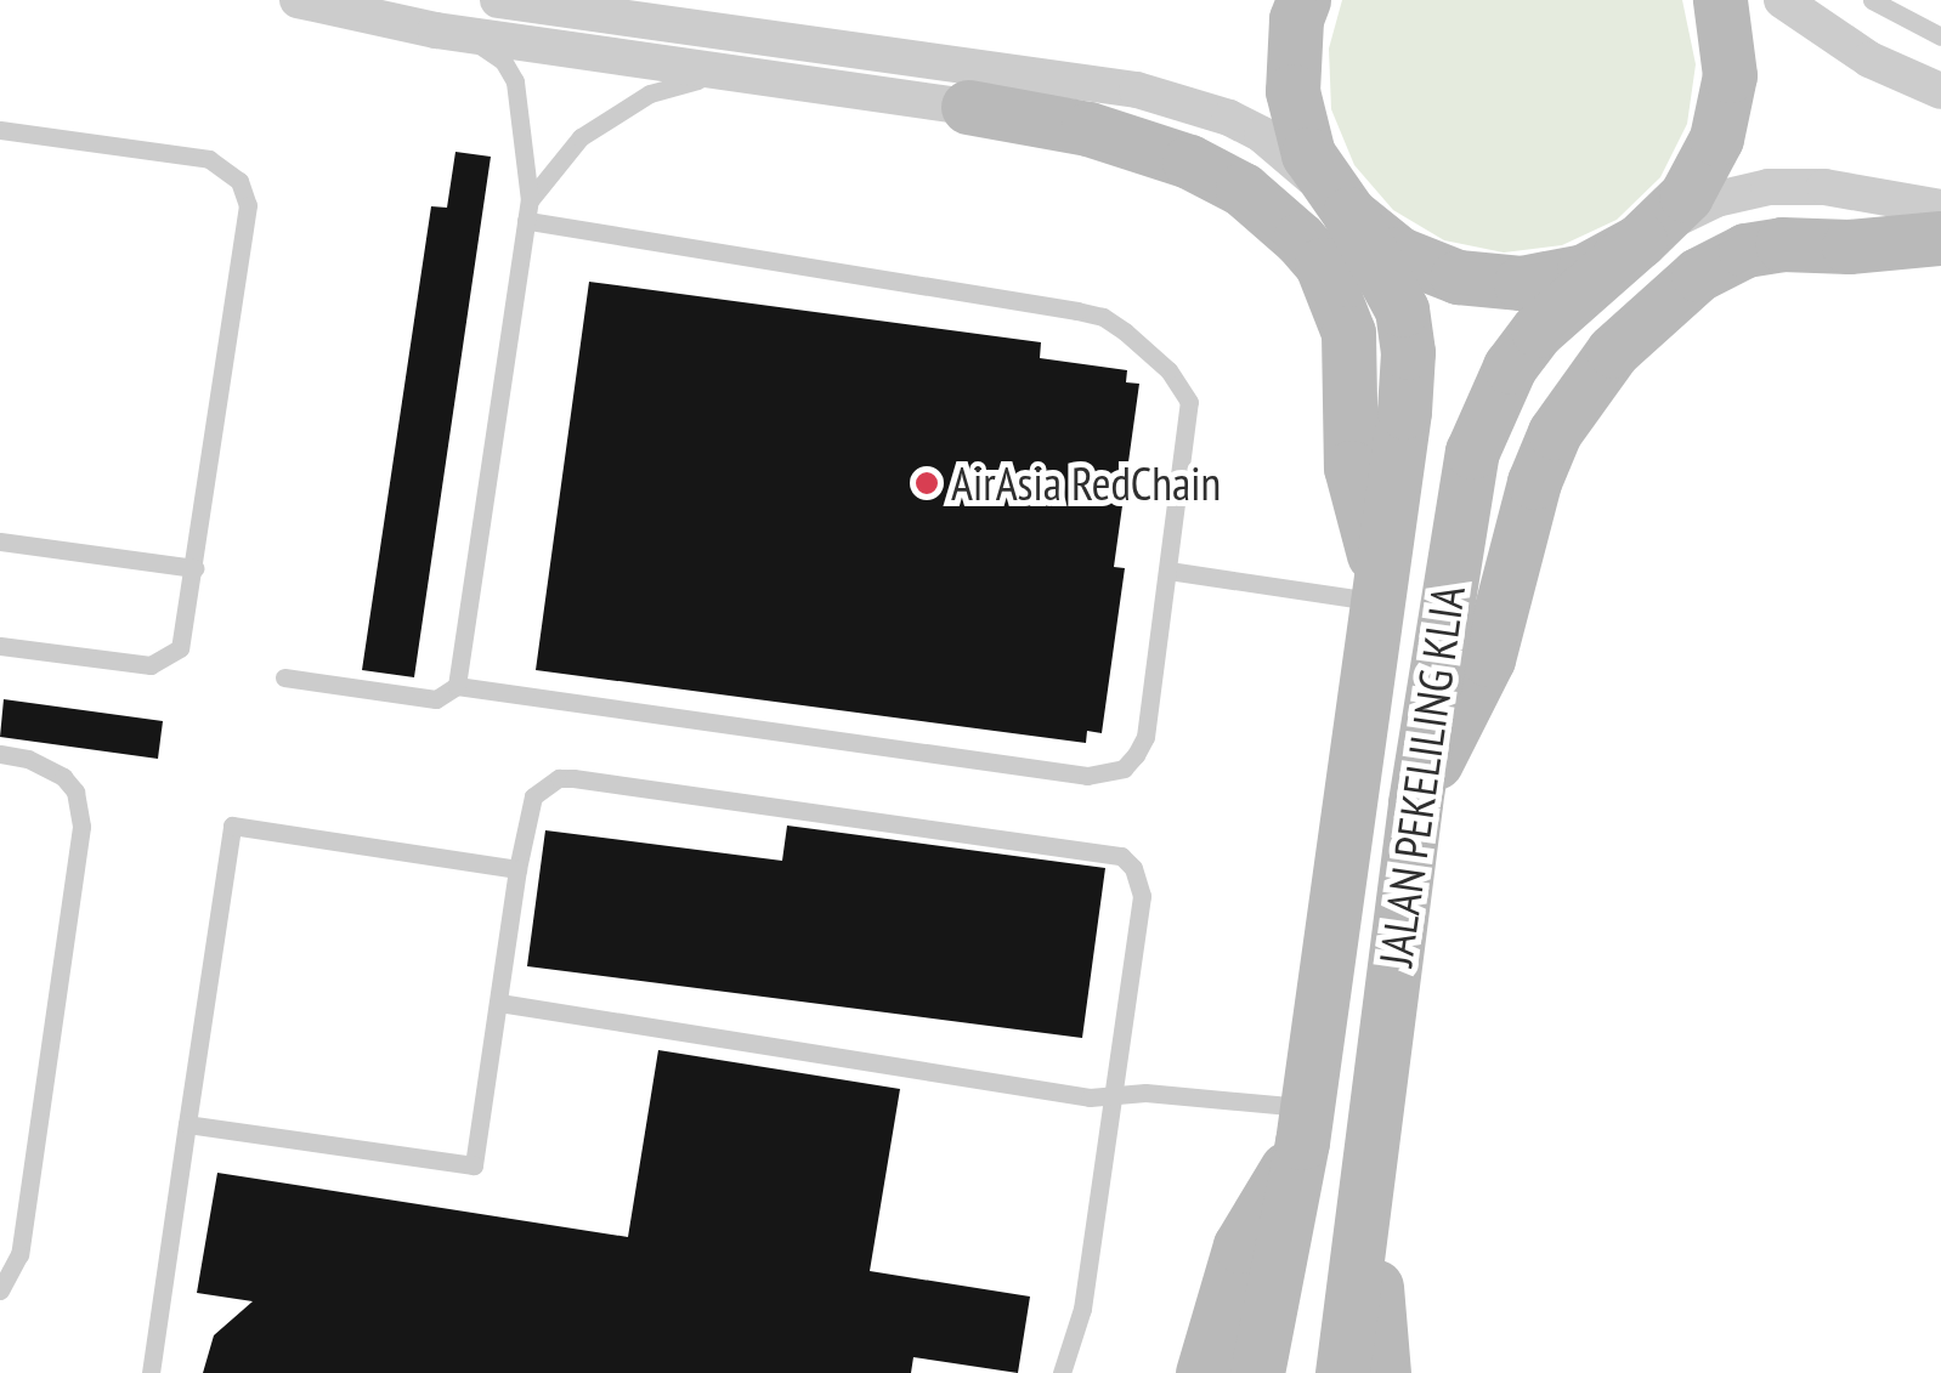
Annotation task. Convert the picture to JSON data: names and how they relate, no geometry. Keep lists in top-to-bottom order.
{
  "streets": {
    "main road": ["JALAN PEKELILING KLIA"]
  },
  "places": ["AirAsia RedChain"]
}
